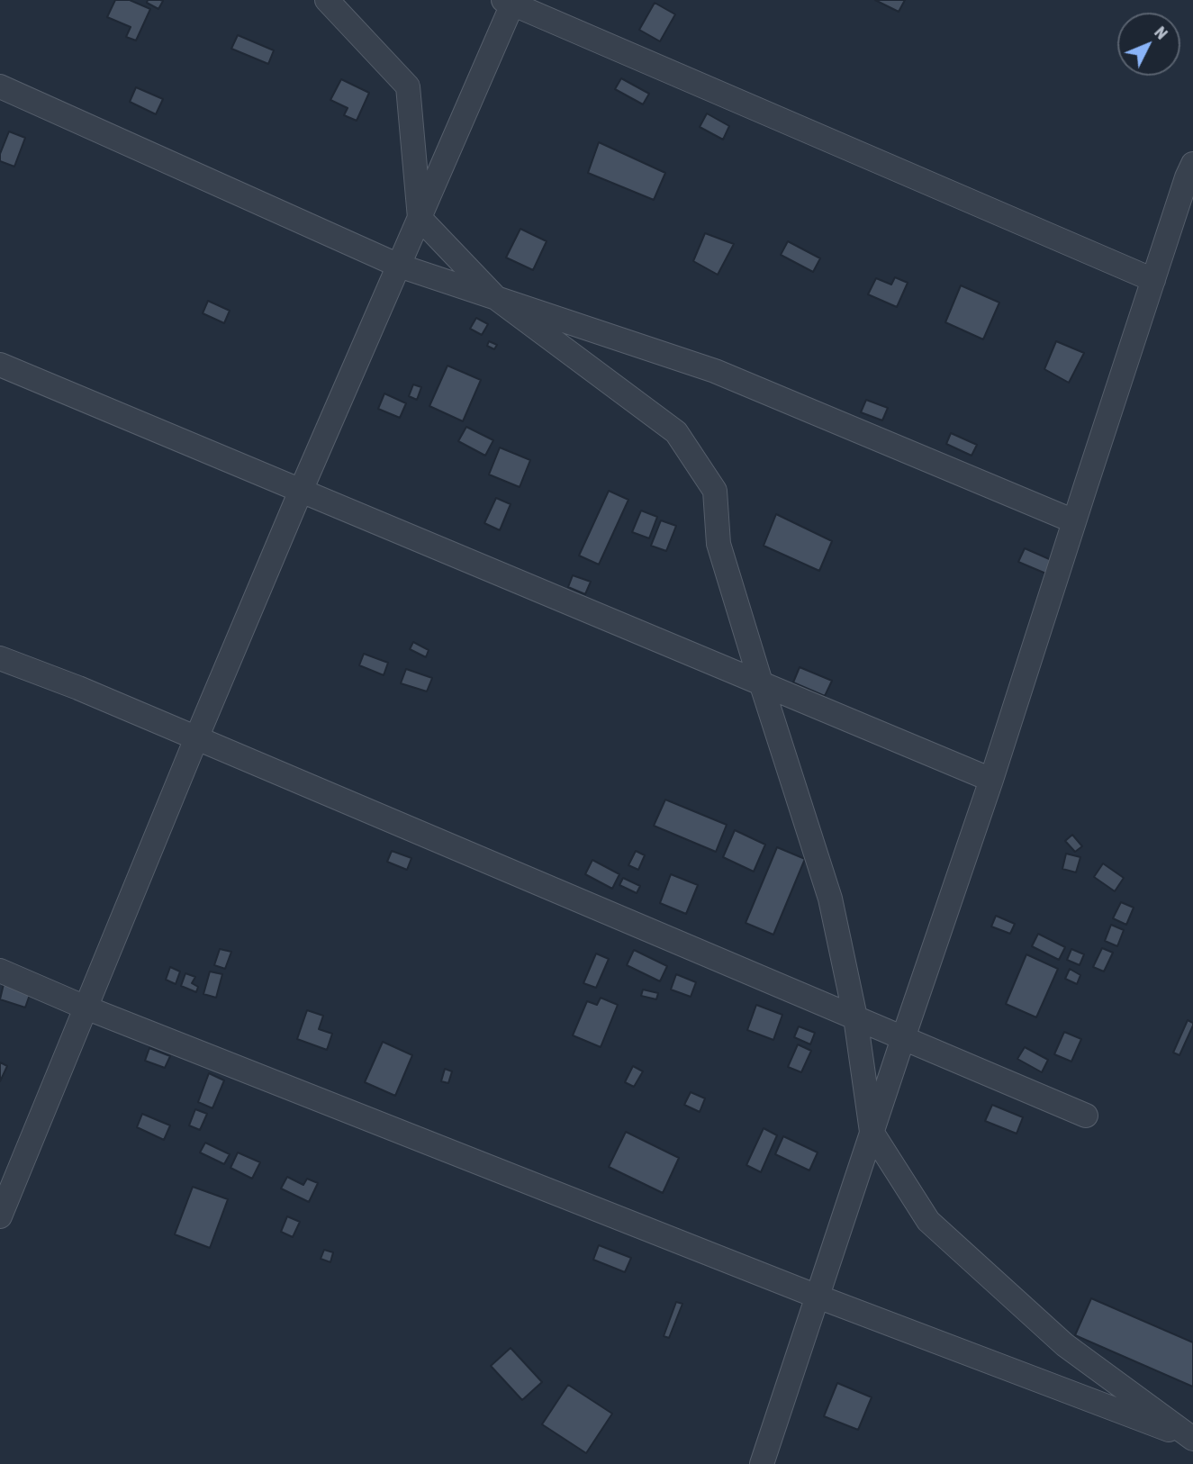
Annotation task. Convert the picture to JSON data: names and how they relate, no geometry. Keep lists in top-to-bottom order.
{
  "north": "top right"
}
